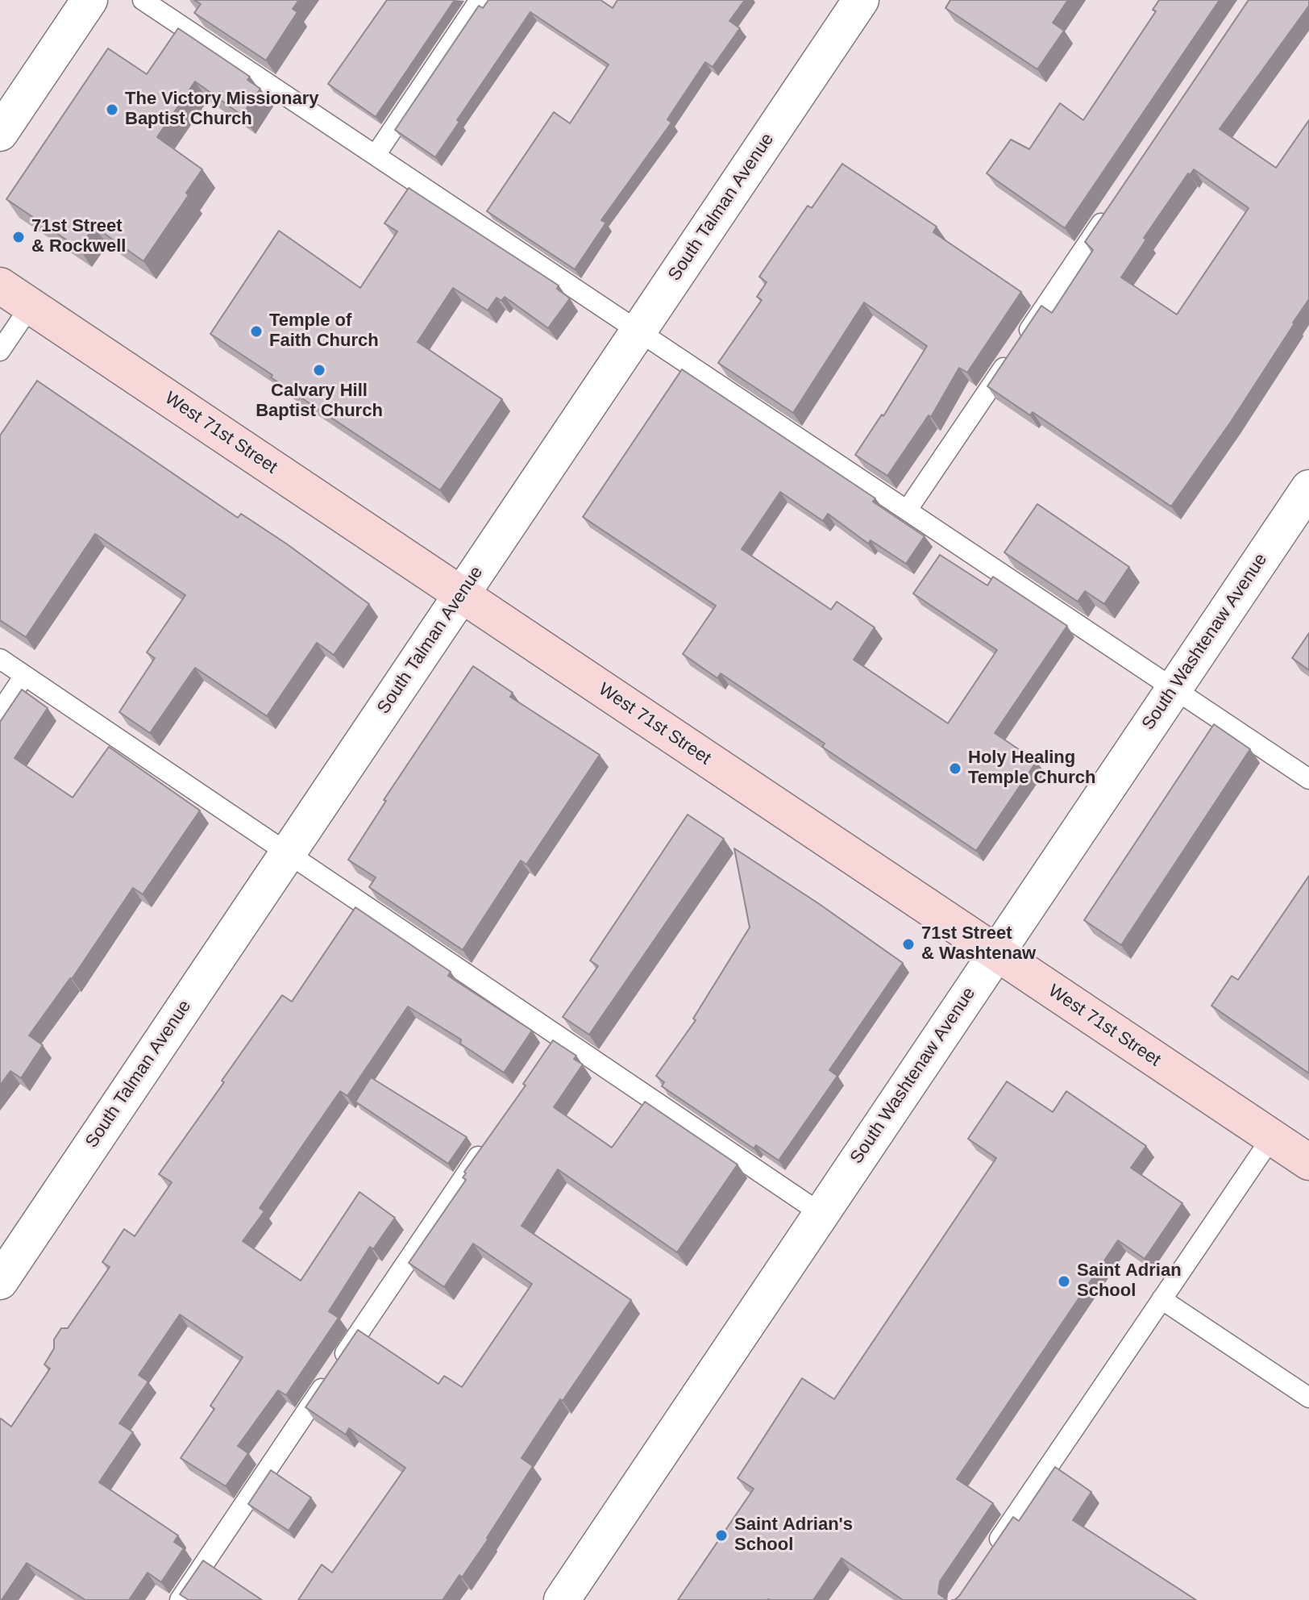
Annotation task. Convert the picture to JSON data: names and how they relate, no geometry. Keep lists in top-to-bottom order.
{
  "streets": {
    "main road": ["West 71st Street"],
    "street": ["South Talman Avenue", "South Washtenaw Avenue"]
  },
  "crossings": [
    ["South Talman Avenue", "West 71st Street"],
    ["West 71st Street", "South Washtenaw Avenue"]
  ],
  "places": [
    "The Victory Missionary Baptist Church",
    "71st Street & Rockwell",
    "Temple of Faith Church",
    "Calvary Hill Baptist Church",
    "Holy Healing Temple Church",
    "71st Street & Washtenaw",
    "Saint Adrian School",
    "Saint Adrian's School"
  ]
}
